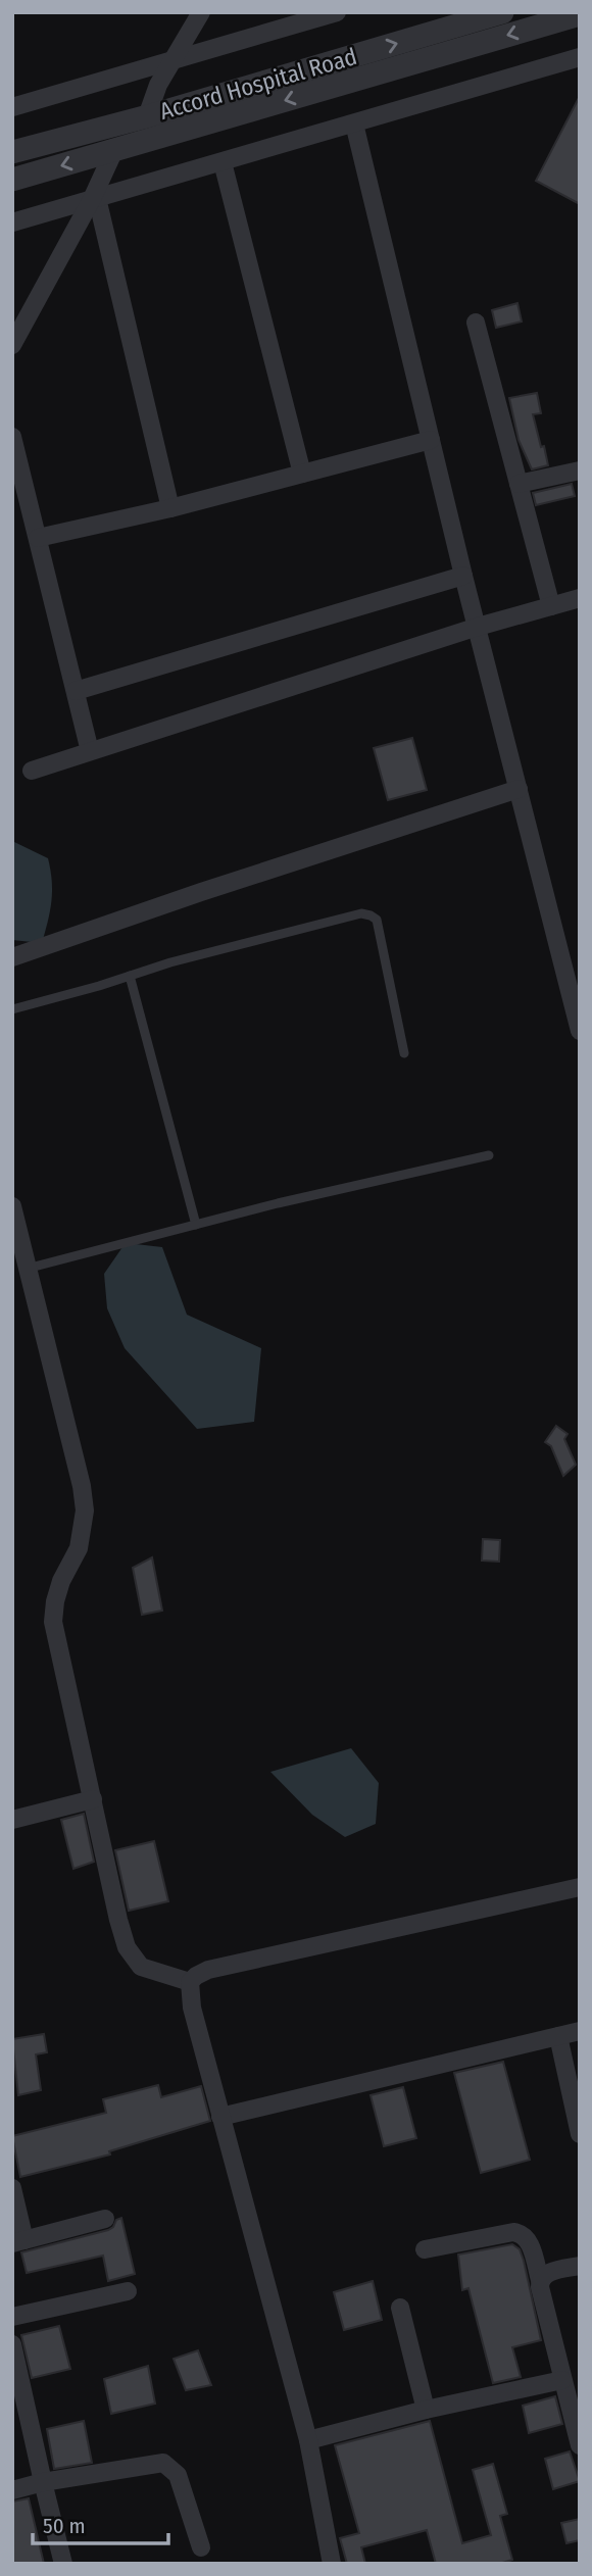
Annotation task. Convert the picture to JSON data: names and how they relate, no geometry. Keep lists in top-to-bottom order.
{
  "streets": {
    "street": ["Accord Hospital Road"]
  },
  "scale_bar": "50 m"
}
